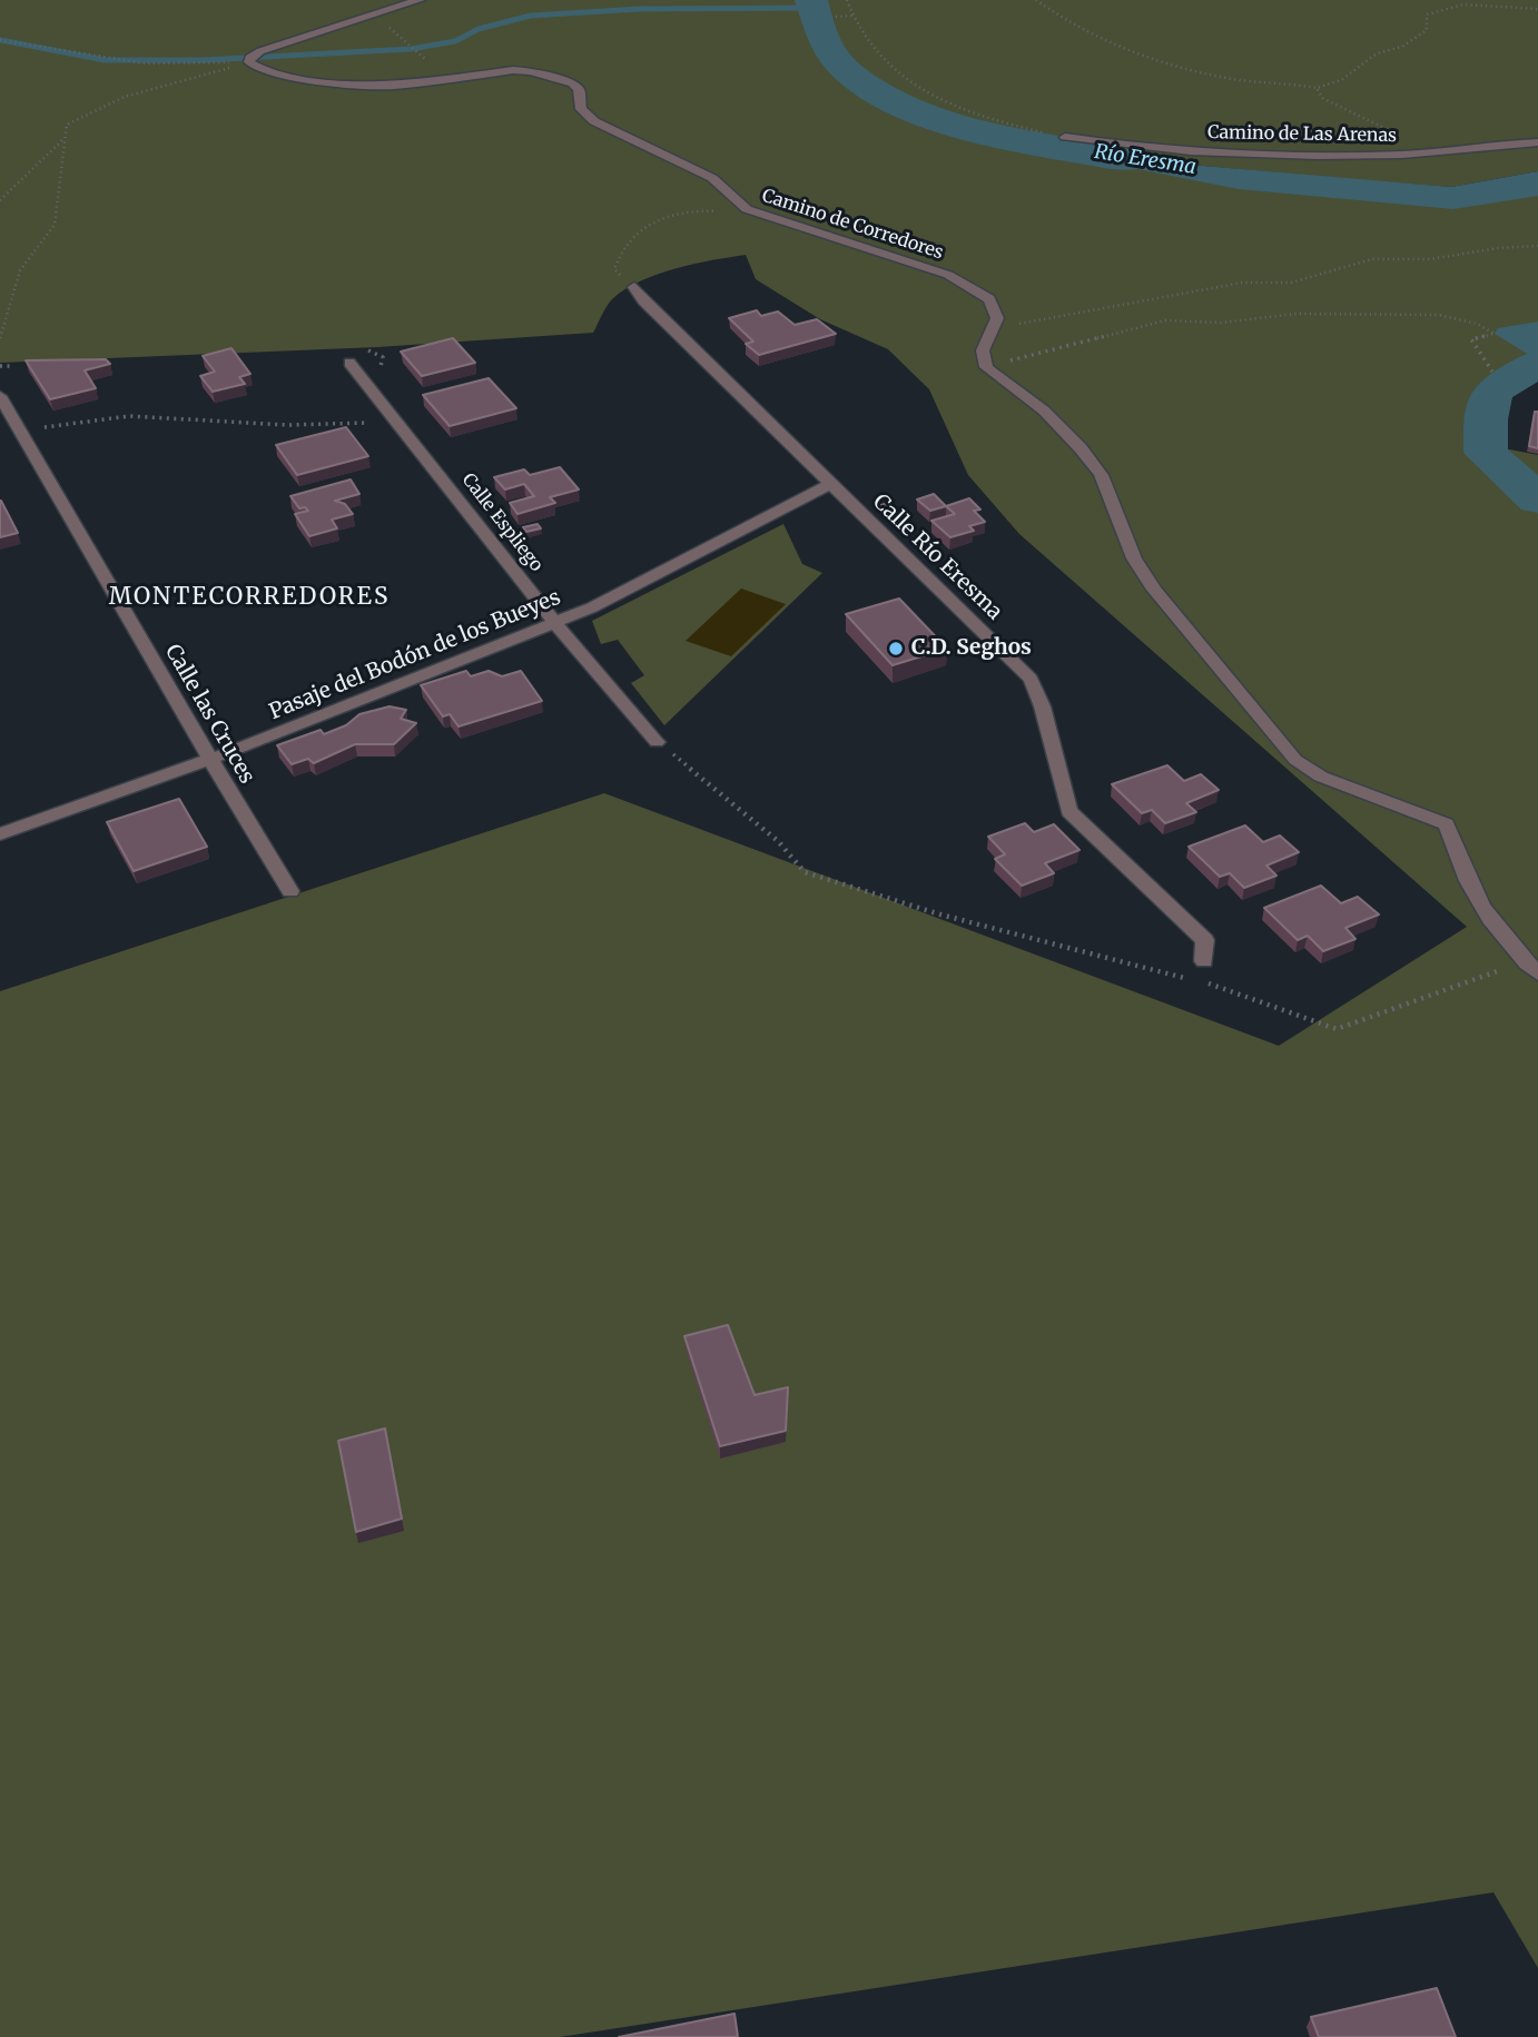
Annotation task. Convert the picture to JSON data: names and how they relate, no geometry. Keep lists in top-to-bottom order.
{
  "streets": {
    "street": [
      "Camino de Las Arenas",
      "Camino de Corredores",
      "Calle Espliego",
      "Calle Río Eresma",
      "Pasaje del Bodón de los Bueyes",
      "Calle las Cruces"
    ]
  },
  "crossings": [
    ["Calle Espliego", "Pasaje del Bodón de los Bueyes"],
    ["Calle Río Eresma", "Pasaje del Bodón de los Bueyes"],
    ["Pasaje del Bodón de los Bueyes", "Calle las Cruces"]
  ],
  "districts": ["MONTECORREDORES"],
  "water": ["Río Eresma"],
  "places": ["C.D. Seghos"]
}
